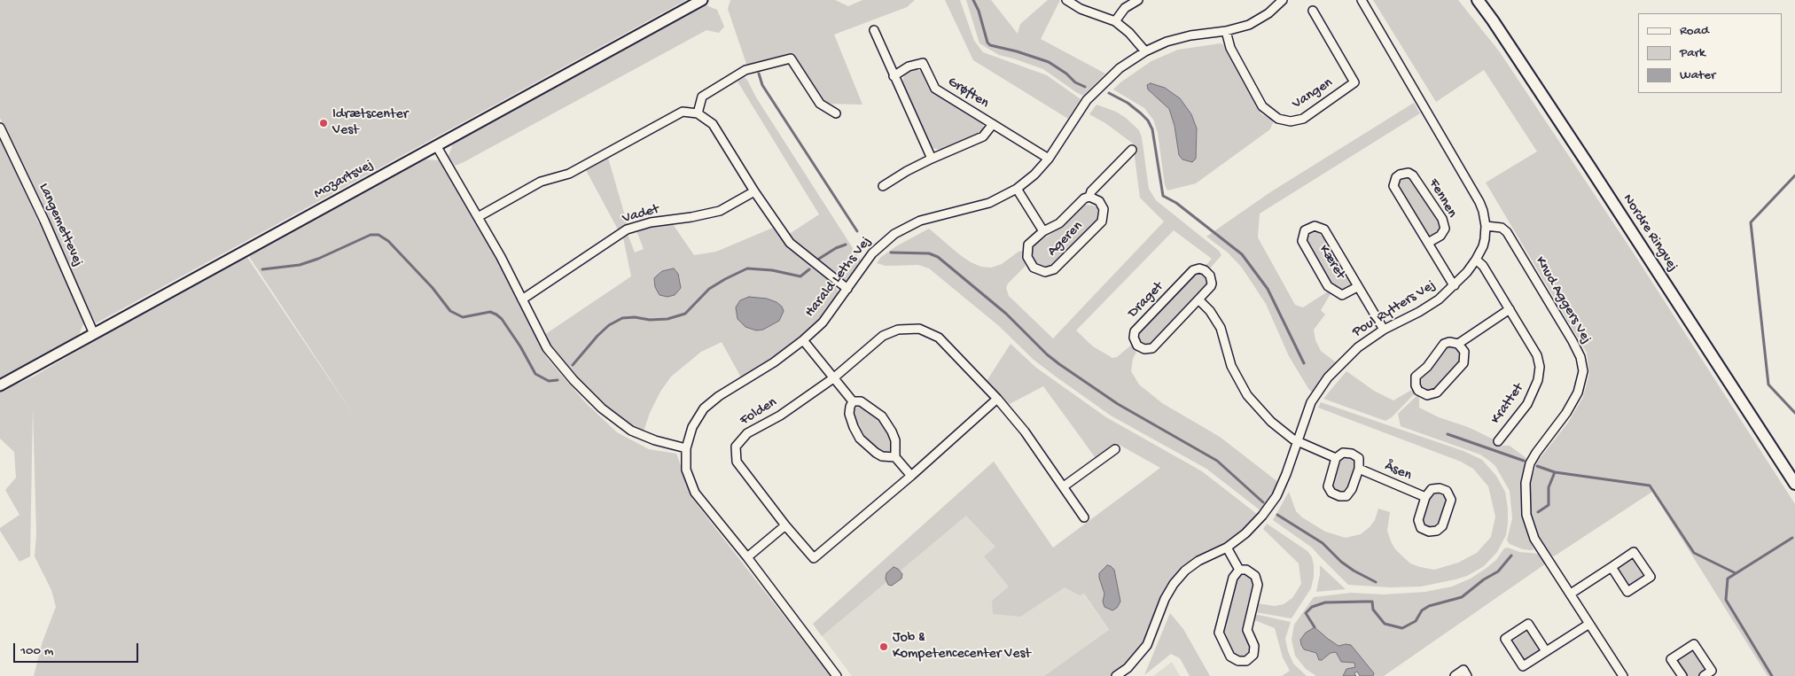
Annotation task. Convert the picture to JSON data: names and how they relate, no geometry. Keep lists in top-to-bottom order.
{
  "streets": {
    "main road": ["Nordre Ringvej"],
    "street": [
      "Grøften",
      "Vangen",
      "Mozartsvej",
      "Fennen",
      "Vadet",
      "Langemettevej",
      "Ageren",
      "Kæret",
      "Harald Leths Vej",
      "Draget",
      "Knud Aggers Vej",
      "Poul Rytters Vej",
      "Krattet",
      "Folden",
      "Åsen"
    ]
  },
  "crossings": [
    ["Grøften", "Harald Leths Vej"],
    ["Vangen", "Harald Leths Vej"],
    ["Mozartsvej", "Langemettevej"],
    ["Fennen", "Poul Rytters Vej"],
    ["Ageren", "Harald Leths Vej"],
    ["Kæret", "Poul Rytters Vej"],
    ["Knud Aggers Vej", "Poul Rytters Vej"],
    ["Poul Rytters Vej", "Krattet"]
  ],
  "places": ["Idrætscenter Vest", "Job & Kompetencecenter Vest"],
  "legend": ["Road", "Park", "Water"],
  "scale_bar": "100 m"
}
